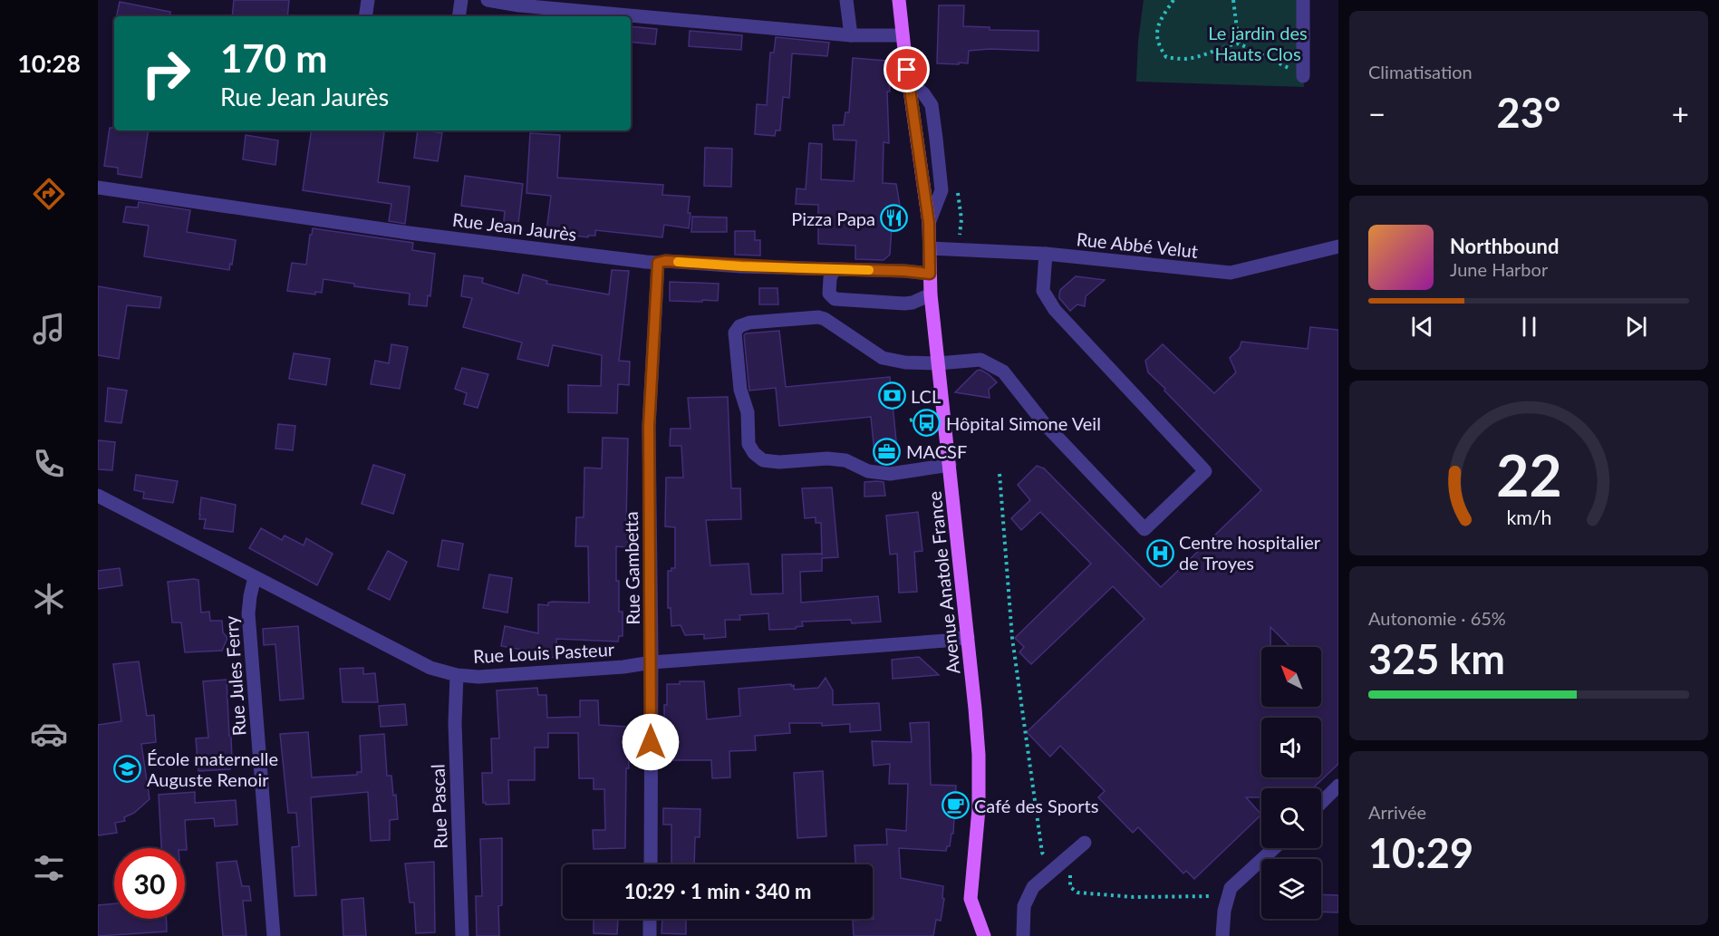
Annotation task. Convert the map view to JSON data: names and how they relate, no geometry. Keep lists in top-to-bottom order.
{
  "streets": {
    "main road": ["Avenue Anatole France"],
    "street": [
      "Rue Jean Jaurès",
      "Rue Abbé Velut",
      "Rue Gambetta",
      "Rue Louis Pasteur",
      "Rue Jules Ferry",
      "Rue Pascal"
    ]
  },
  "crossings": [
    ["Rue Jean Jaurès", "Rue Gambetta"],
    ["Rue Jean Jaurès", "Avenue Anatole France"],
    ["Rue Abbé Velut", "Avenue Anatole France"],
    ["Rue Gambetta", "Rue Louis Pasteur"],
    ["Avenue Anatole France", "Rue Louis Pasteur"],
    ["Rue Louis Pasteur", "Rue Jules Ferry"],
    ["Rue Louis Pasteur", "Rue Pascal"]
  ],
  "parks": ["Le jardin des Hauts Clos"],
  "places": {
    "restaurant": ["Pizza Papa"],
    "bank": ["LCL"],
    "bus stop": ["Hôpital Simone Veil"],
    "office": ["MACSF"],
    "hospital": ["Centre hospitalier de Troyes"],
    "school or university": ["École maternelle Auguste Renoir"],
    "cafe": ["Café des Sports"]
  },
  "north": "top left",
  "page": {
    "tabs": "10:28",
    "tile": [
      "Climatisation",
      ["Autonomie · 65%", "325 km"],
      ["Arrivée", "10:29"]
    ],
    "turn": ["170 m", "Rue Jean Jaurès"],
    "heat": ["−", "23°", "+"],
    "song": ["Northbound", "June Harbor"],
    "limit": "30",
    "trip": "10:29 · 1 min · 340 m",
    "gauge": ["22", "km/h"]
  }
}
